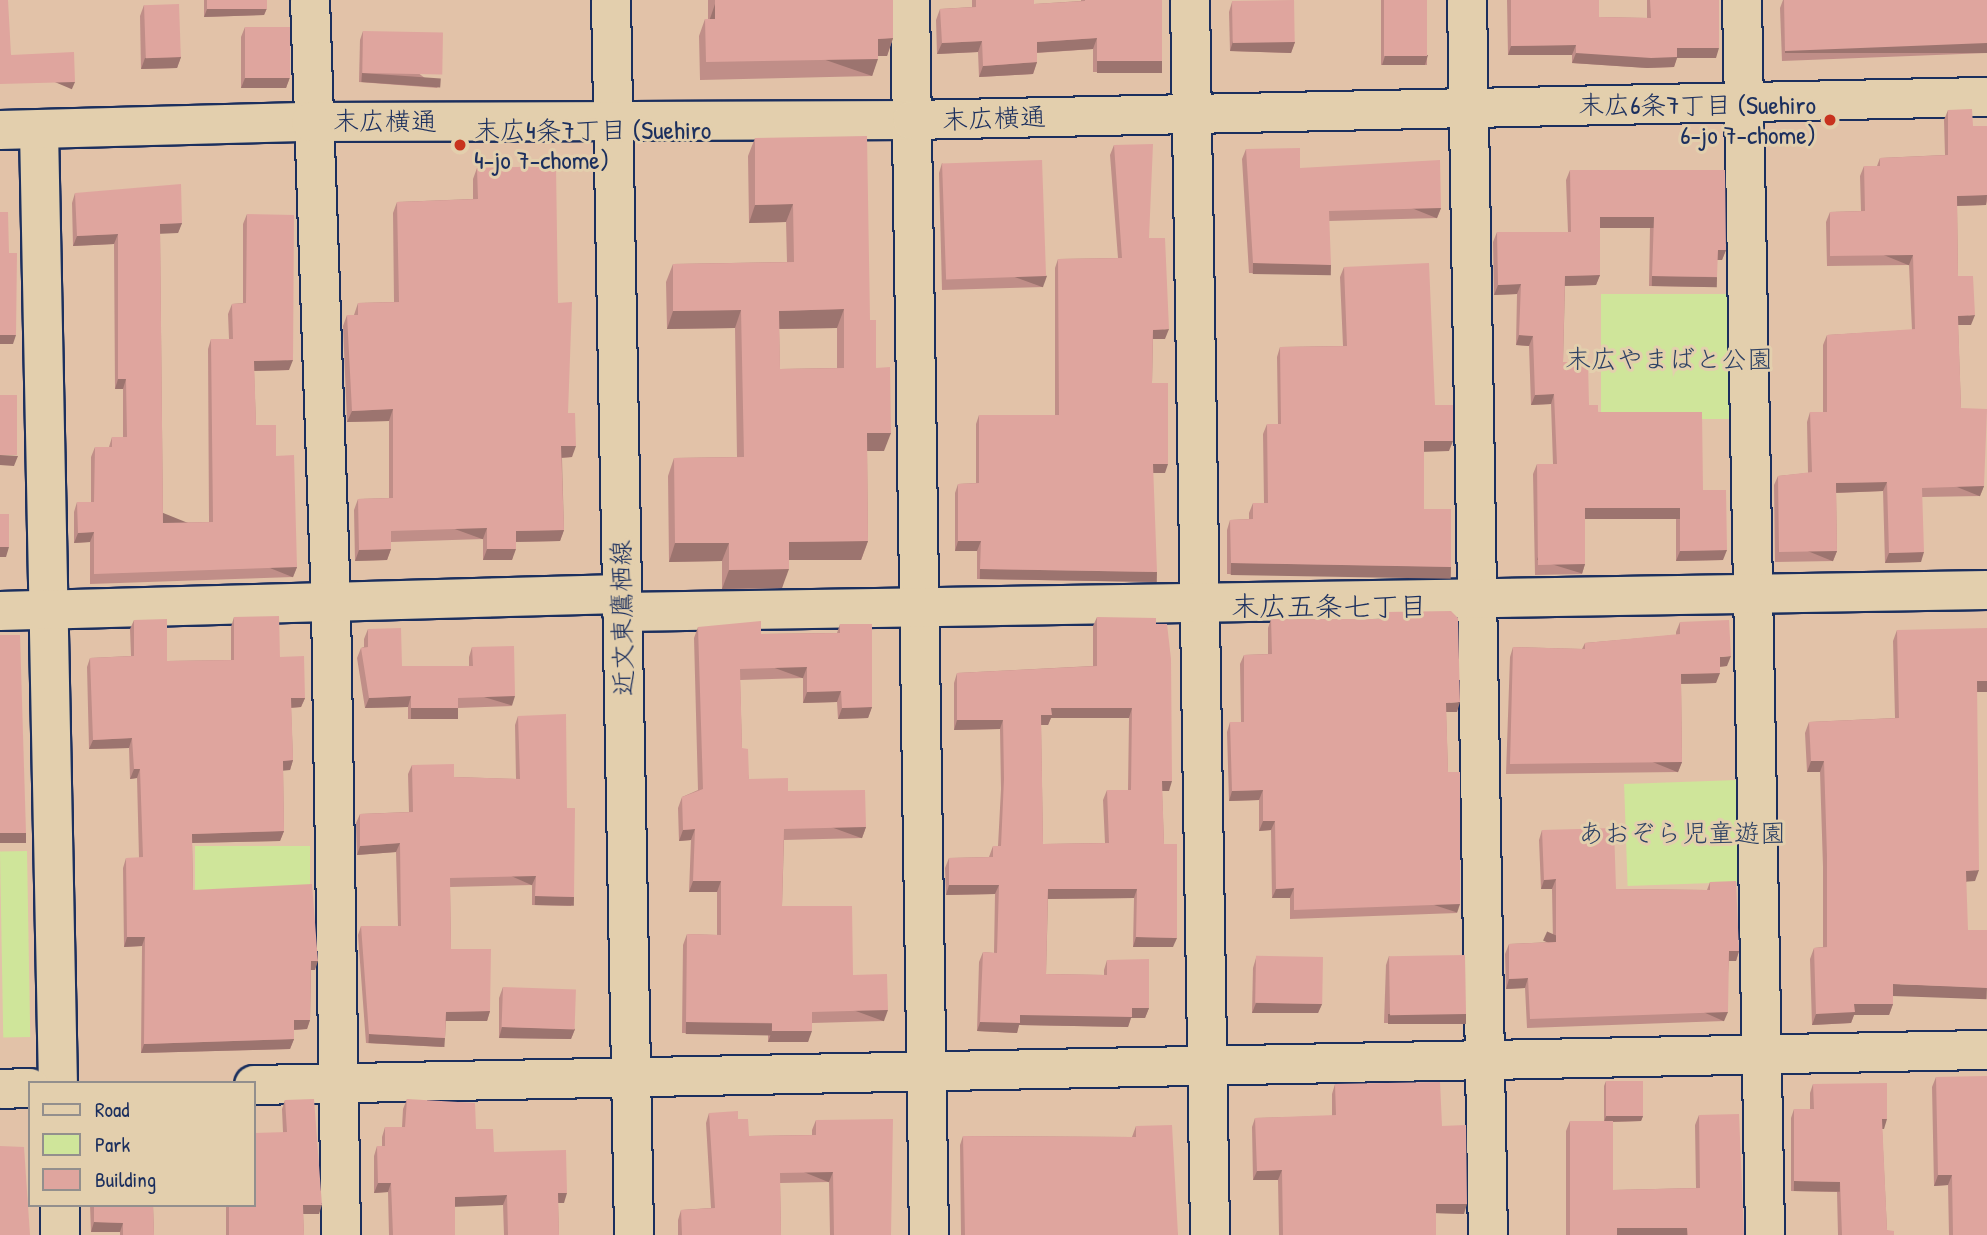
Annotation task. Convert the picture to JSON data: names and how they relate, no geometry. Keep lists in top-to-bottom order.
{
  "streets": {
    "street": ["末広横通", "近文東鷹栖線"]
  },
  "crossings": [
    ["末広横通", "近文東鷹栖線"]
  ],
  "districts": ["末広五条七丁目"],
  "parks": ["末広やまばと公園", "あおぞら児童遊園"],
  "places": ["末広6条7丁目 (Suehiro 6-jo 7-chome)", "末広4条7丁目 (Suehiro 4-jo 7-chome)"],
  "legend": ["Road", "Park", "Building"]
}
